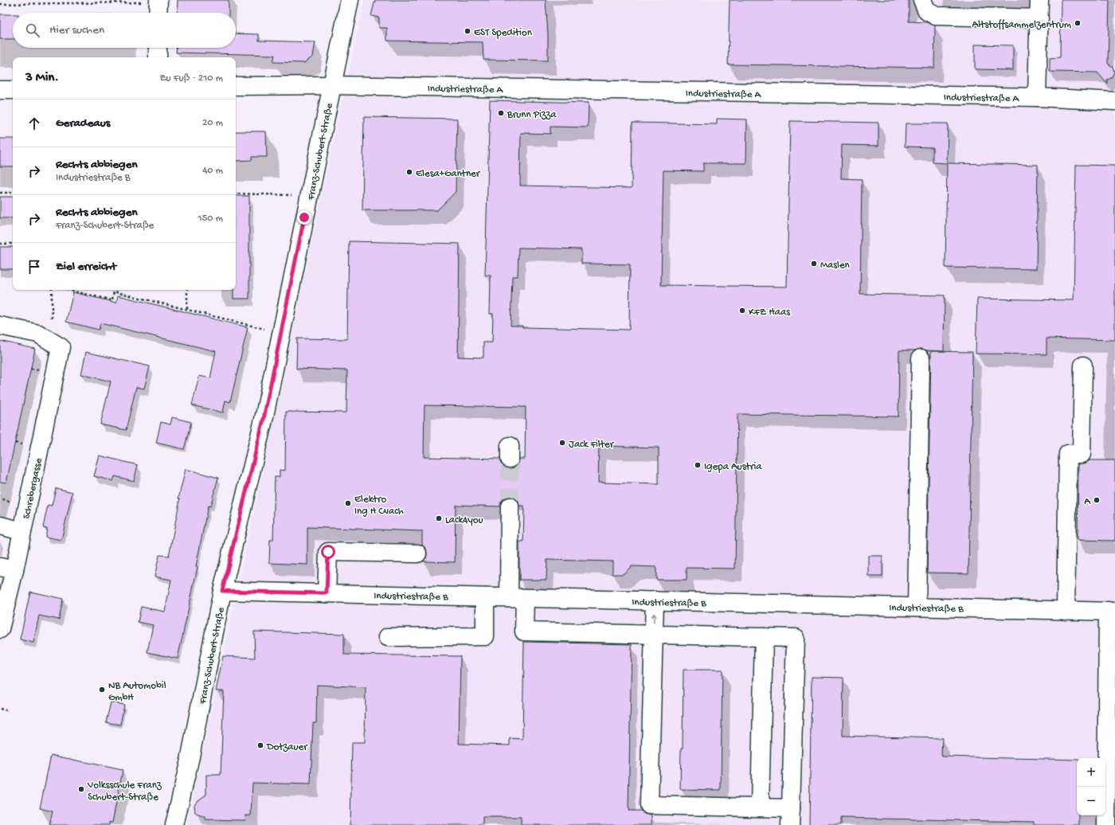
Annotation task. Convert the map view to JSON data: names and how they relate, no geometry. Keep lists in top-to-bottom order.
{
  "streets": {
    "street": [
      "Industriestraße A",
      "Franz-Schubert-Straße",
      "Schrebergasse",
      "Industriestraße B"
    ]
  },
  "crossings": [
    ["Industriestraße A", "Franz-Schubert-Straße"],
    ["Franz-Schubert-Straße", "Industriestraße B"]
  ],
  "places": [
    "Altstoffsammelzentrum",
    "EST Spedition",
    "Brunn Pizza",
    "Elesa+Gantner",
    "Maslen",
    "KFZ Haas",
    "Jack Filter",
    "Igepa Austria",
    "A",
    "Elektro Ing H Cvach",
    "Lack4you",
    "NB Automobil GmbH",
    "Dotzauer",
    "Volksschule Franz Schubert-Straße"
  ],
  "page": {
    "search": "Hier suchen",
    "heading": ["3 Min.", "Zu Fuß · 210 m"],
    "list": [
      ["Geradeaus", "20 m"],
      ["Rechts abbiegen", "Industriestraße B", "40 m"],
      ["Rechts abbiegen", "Franz-Schubert-Straße", "150 m"],
      "Ziel erreicht"
    ],
    "map_buttons": ["+", "−"]
  }
}
